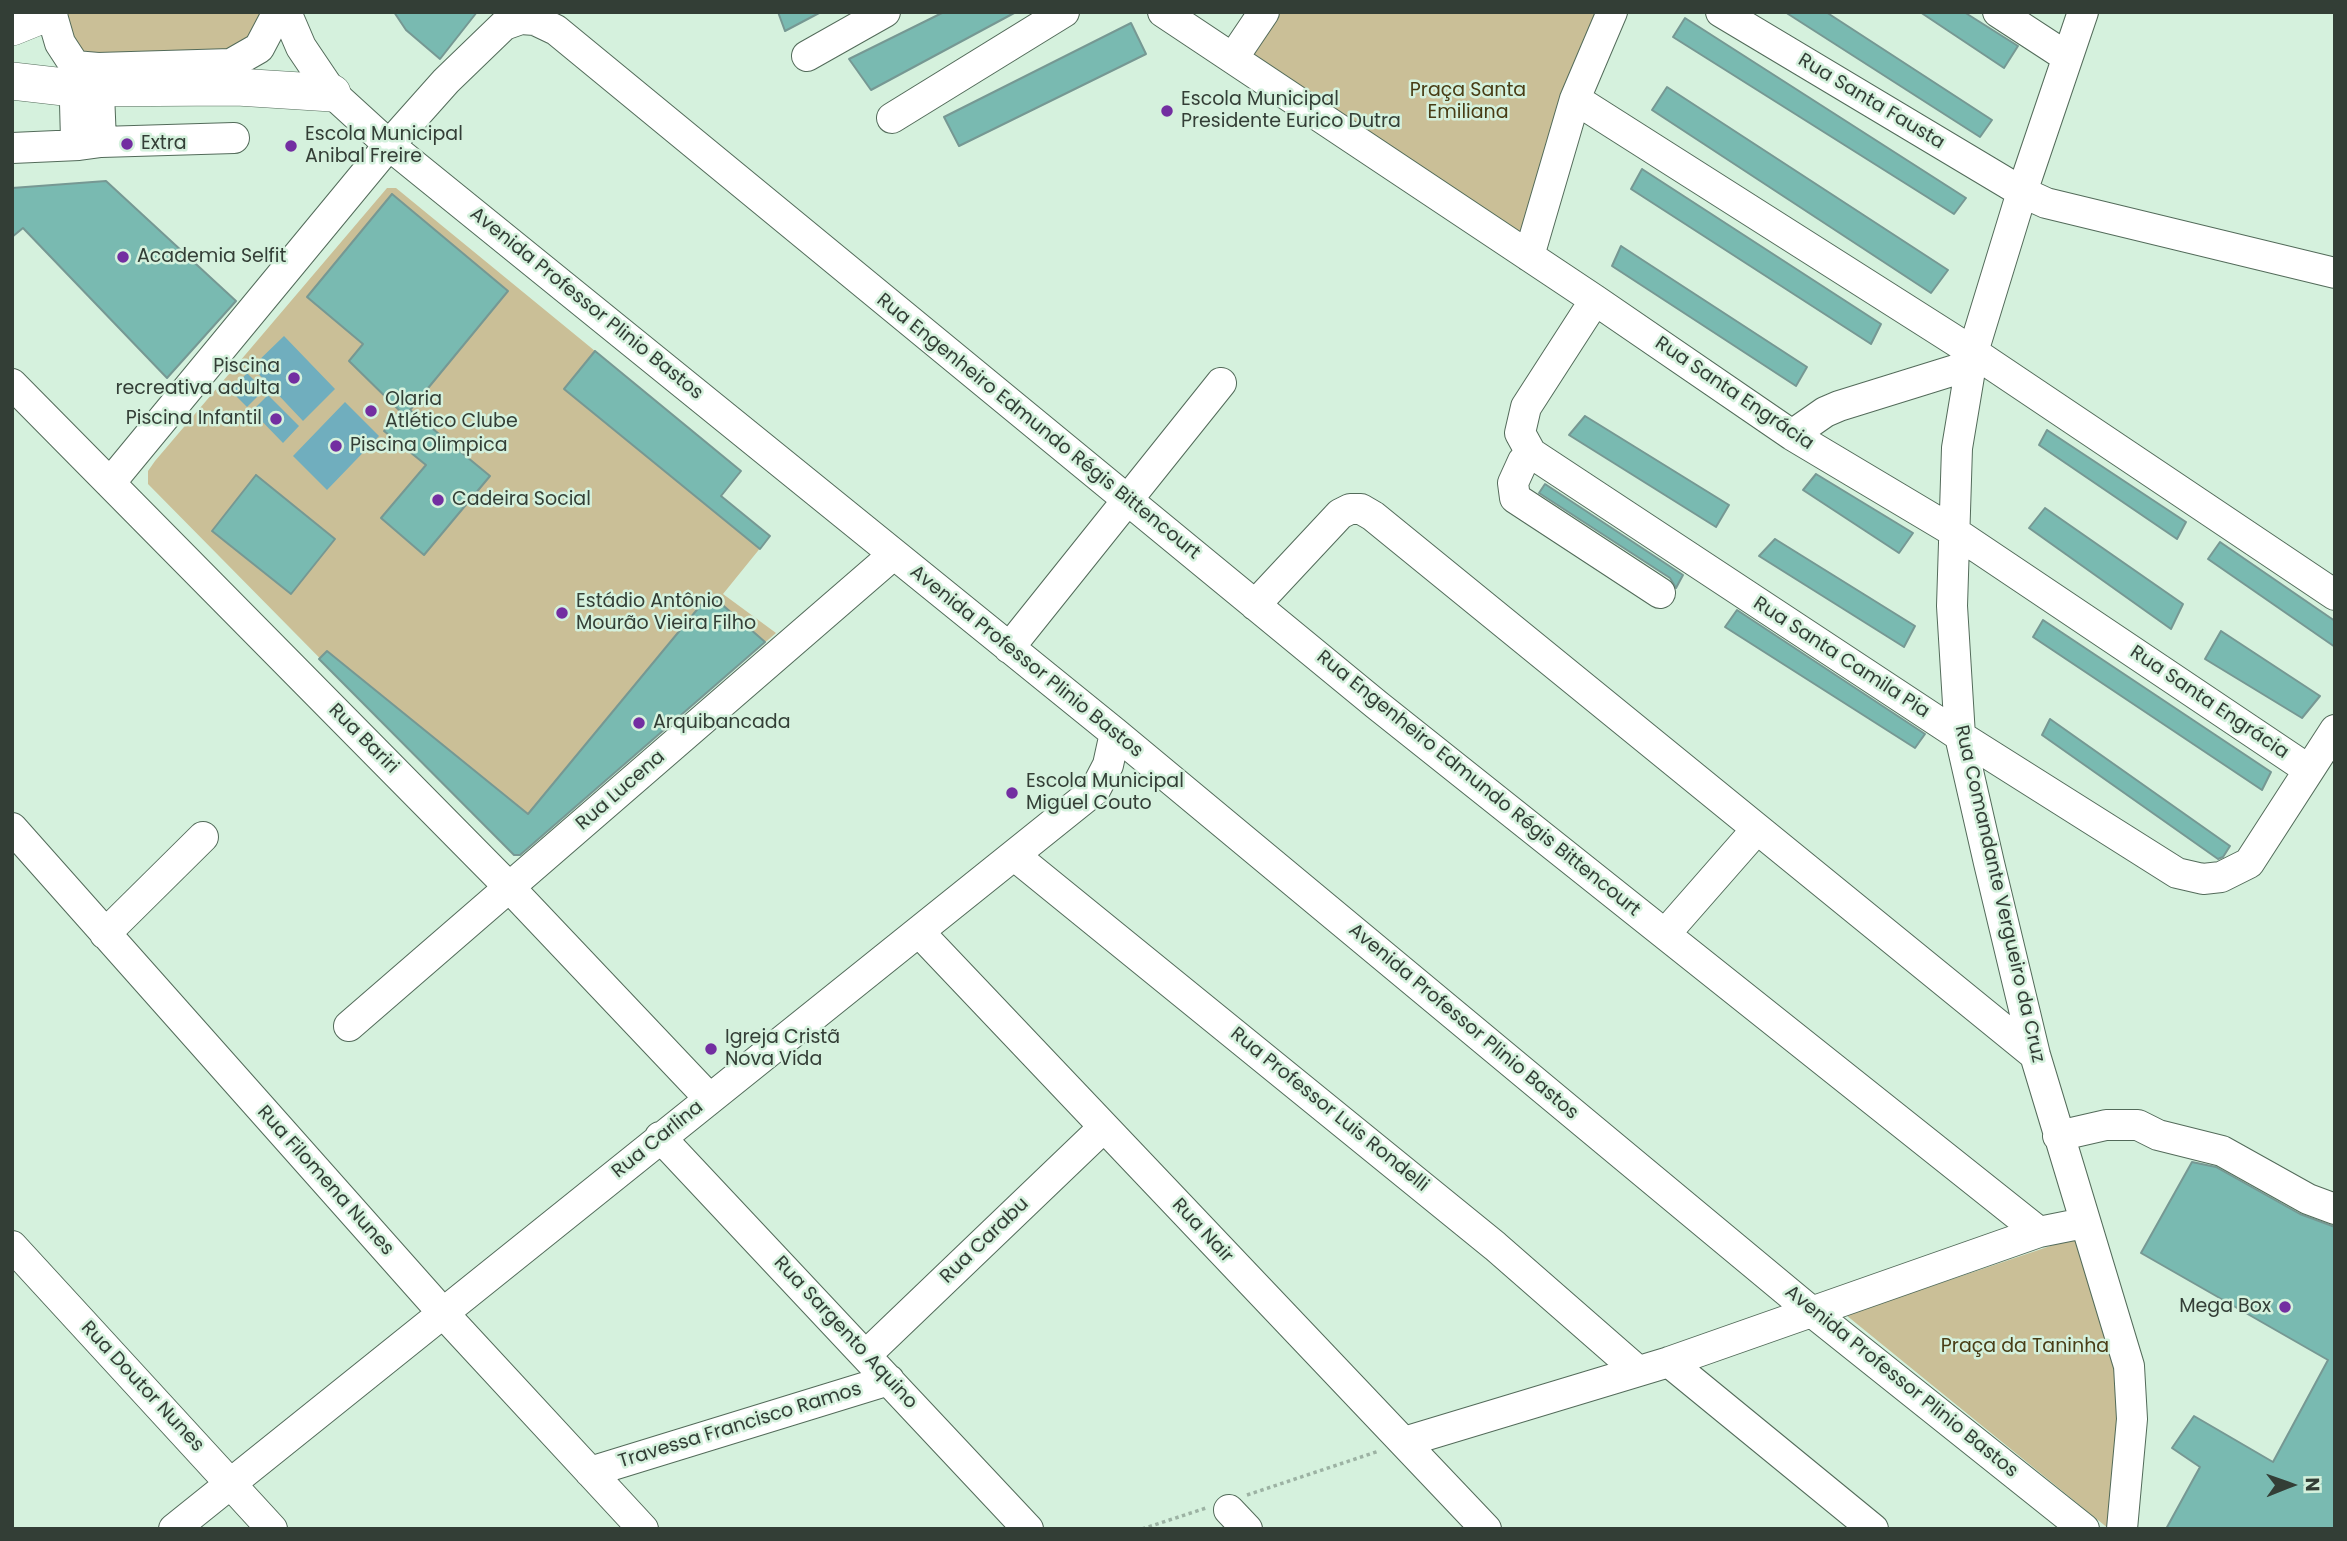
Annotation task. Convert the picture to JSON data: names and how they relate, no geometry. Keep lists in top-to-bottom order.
{
  "streets": {
    "street": [
      "Rua Santa Fausta",
      "Avenida Professor Plinio Bastos",
      "Rua Santa Engrácia",
      "Rua Engenheiro Edmundo Régis Bittencourt",
      "Rua Santa Camila Pia",
      "Rua Bariri",
      "Rua Lucena",
      "Rua Comandante Vergueiro da Cruz",
      "Rua Professor Luis Rondelli",
      "Rua Carlina",
      "Rua Filomena Nunes",
      "Rua Nair",
      "Rua Carabu",
      "Rua Sargento Aquino",
      "Rua Doutor Nunes",
      "Travessa Francisco Ramos"
    ]
  },
  "crossings": [
    ["Rua Santa Fausta", "Rua Comandante Vergueiro da Cruz"],
    ["Avenida Professor Plinio Bastos", "Rua Engenheiro Edmundo Régis Bittencourt"],
    ["Avenida Professor Plinio Bastos", "Rua Lucena"],
    ["Avenida Professor Plinio Bastos", "Rua Carlina"],
    ["Rua Santa Engrácia", "Rua Santa Camila Pia"],
    ["Rua Santa Engrácia", "Rua Comandante Vergueiro da Cruz"],
    ["Rua Engenheiro Edmundo Régis Bittencourt", "Rua Bariri"],
    ["Rua Santa Camila Pia", "Rua Comandante Vergueiro da Cruz"],
    ["Rua Bariri", "Rua Lucena"],
    ["Rua Bariri", "Rua Carlina"],
    ["Rua Professor Luis Rondelli", "Rua Carlina"],
    ["Rua Carlina", "Rua Filomena Nunes"],
    ["Rua Carlina", "Rua Nair"],
    ["Rua Carlina", "Rua Sargento Aquino"],
    ["Rua Carlina", "Rua Doutor Nunes"],
    ["Rua Filomena Nunes", "Travessa Francisco Ramos"],
    ["Rua Nair", "Rua Carabu"],
    ["Rua Carabu", "Rua Sargento Aquino"],
    ["Rua Sargento Aquino", "Travessa Francisco Ramos"]
  ],
  "parks": ["Praça Santa Emiliana", "Praça da Taninha"],
  "places": [
    "Escola Municipal Presidente Eurico Dutra",
    "Extra",
    "Escola Municipal Anibal Freire",
    "Academia Selfit",
    "Piscina recreativa adulta",
    "Olaria Atlético Clube",
    "Piscina Infantil",
    "Piscina Olimpica",
    "Cadeira Social",
    "Estádio Antônio Mourão Vieira Filho",
    "Arquibancada",
    "Escola Municipal Miguel Couto",
    "Igreja Cristã Nova Vida",
    "Mega Box"
  ],
  "north": "right"
}
